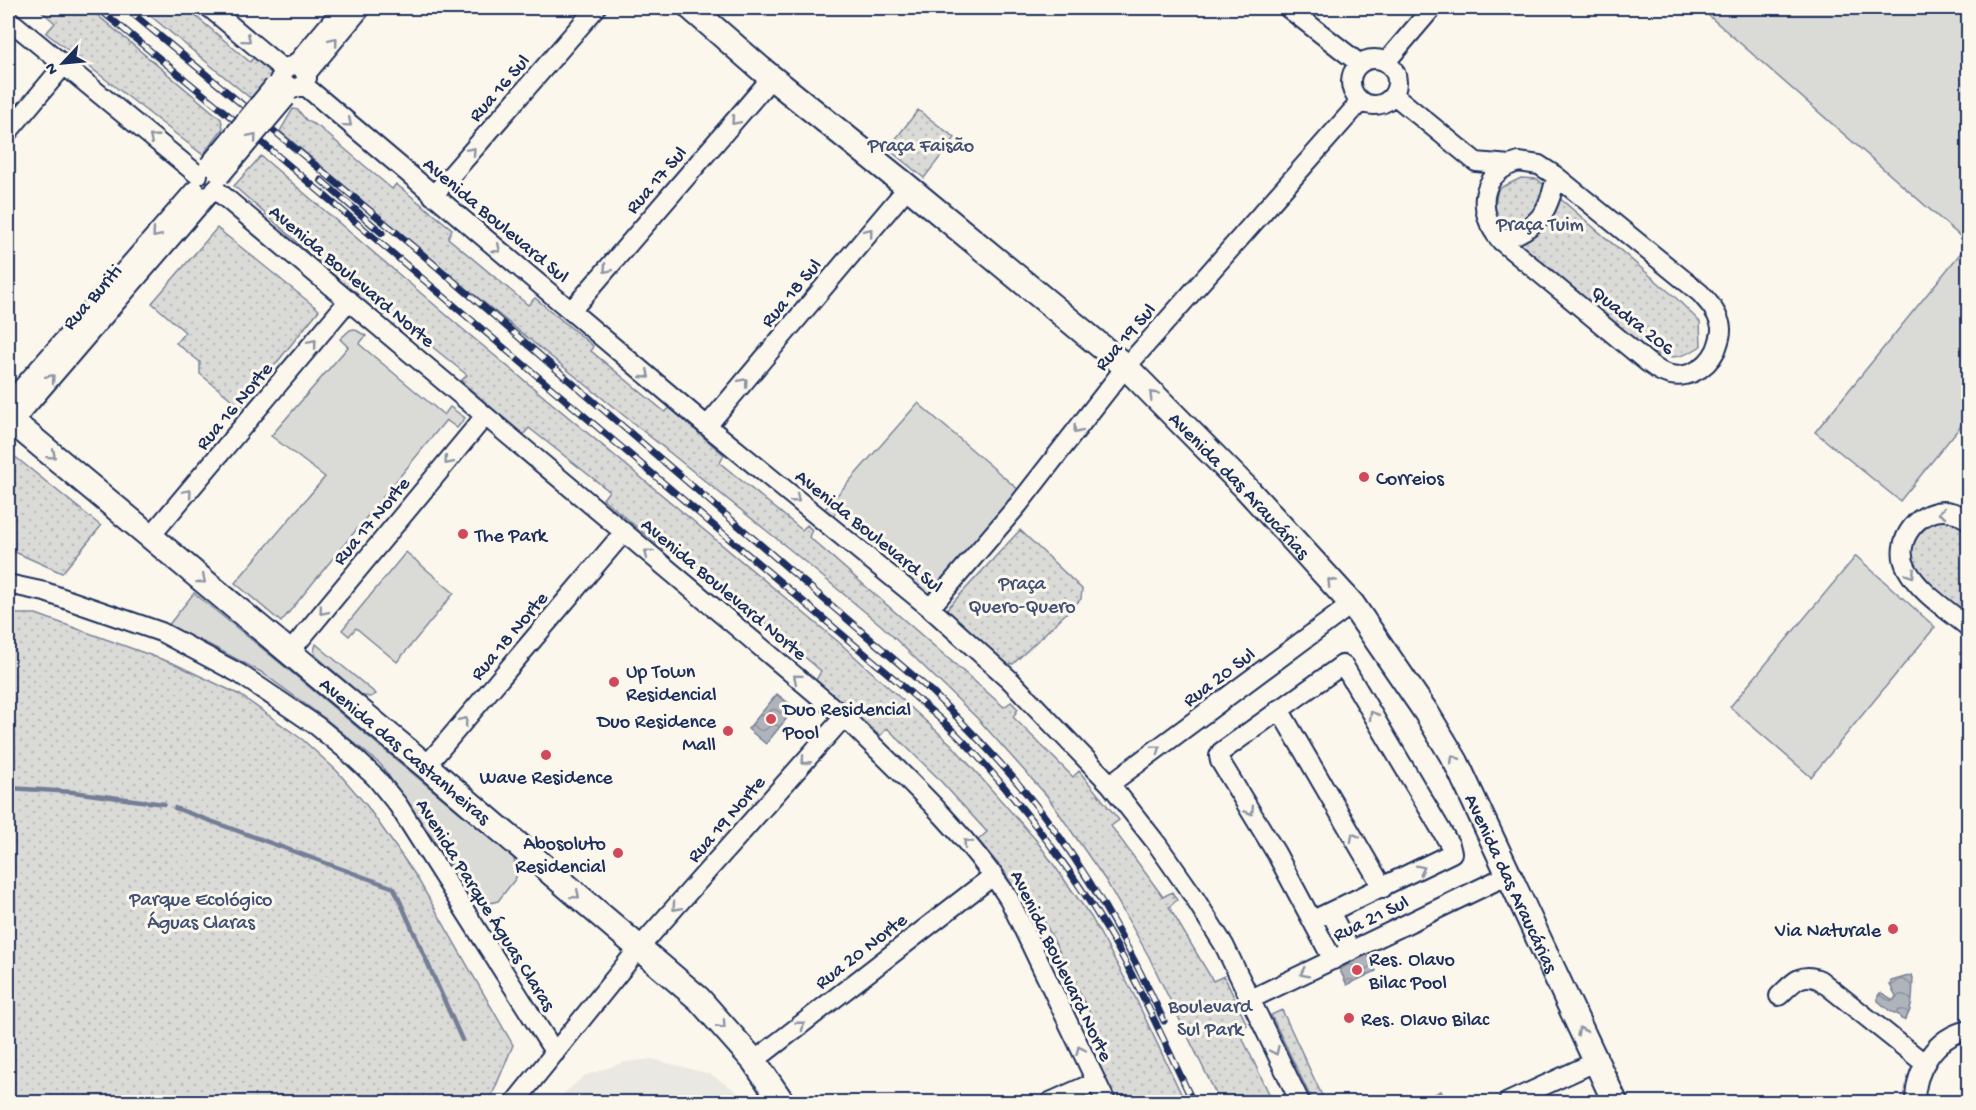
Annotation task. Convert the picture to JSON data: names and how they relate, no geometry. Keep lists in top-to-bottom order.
{
  "streets": {
    "main road": ["Avenida das Araucárias", "Avenida das Castanheiras"],
    "street": [
      "Rua 16 Sul",
      "Rua 17 Sul",
      "Avenida Boulevard Sul",
      "Avenida Boulevard Norte",
      "Rua 18 Sul",
      "Rua Buriti",
      "Quadra 206",
      "Rua 19 Sul",
      "Rua 16 Norte",
      "Rua 17 Norte",
      "Rua 18 Norte",
      "Rua 20 Sul",
      "Rua 19 Norte",
      "Avenida Parque Águas Claras",
      "Rua 21 Sul",
      "Rua 20 Norte"
    ]
  },
  "crossings": [
    ["Rua 16 Sul", "Avenida Boulevard Sul"],
    ["Rua 17 Sul", "Avenida Boulevard Sul"],
    ["Rua 17 Sul", "Avenida das Araucárias"],
    ["Avenida Boulevard Sul", "Rua 18 Sul"],
    ["Avenida Boulevard Sul", "Rua Buriti"],
    ["Avenida Boulevard Sul", "Rua 19 Sul"],
    ["Avenida Boulevard Sul", "Rua 20 Sul"],
    ["Avenida Boulevard Sul", "Rua 21 Sul"],
    ["Avenida Boulevard Norte", "Rua Buriti"],
    ["Avenida Boulevard Norte", "Rua 16 Norte"],
    ["Avenida Boulevard Norte", "Rua 17 Norte"],
    ["Avenida Boulevard Norte", "Rua 18 Norte"],
    ["Avenida Boulevard Norte", "Rua 19 Norte"],
    ["Avenida Boulevard Norte", "Rua 20 Norte"],
    ["Rua 18 Sul", "Avenida das Araucárias"],
    ["Rua Buriti", "Avenida das Castanheiras"],
    ["Rua 19 Sul", "Avenida das Araucárias"],
    ["Rua 16 Norte", "Avenida das Castanheiras"],
    ["Avenida das Araucárias", "Rua 20 Sul"],
    ["Avenida das Araucárias", "Rua 21 Sul"],
    ["Rua 17 Norte", "Avenida das Castanheiras"],
    ["Rua 18 Norte", "Avenida das Castanheiras"],
    ["Avenida das Castanheiras", "Rua 19 Norte"],
    ["Avenida das Castanheiras", "Rua 20 Norte"],
    ["Rua 19 Norte", "Avenida Parque Águas Claras"]
  ],
  "one_way": [
    "Rua 16 Sul",
    "Rua 17 Sul",
    "Avenida Boulevard Sul",
    "Avenida Boulevard Norte",
    "Rua 18 Sul",
    "Rua 19 Sul",
    "Rua 16 Norte",
    "Avenida das Araucárias",
    "Rua 17 Norte",
    "Rua 18 Norte",
    "Rua 20 Sul",
    "Avenida das Castanheiras",
    "Rua 19 Norte",
    "Rua 20 Norte"
  ],
  "parks": [
    "Praça Faisão",
    "Praça Tuim",
    "Praça Quero-Quero",
    "Parque Ecológico Águas Claras",
    "Boulevard Sul Park"
  ],
  "places": [
    "Correios",
    "The Park",
    "Up Town Residencial",
    "Duo Residencial Pool",
    "Duo Residence Mall",
    "Wave Residence",
    "Abosoluto Residencial",
    "Via Naturale",
    "Res. Olavo Bilac Pool",
    "Res. OIavo Bilac"
  ],
  "north": "bottom left"
}
